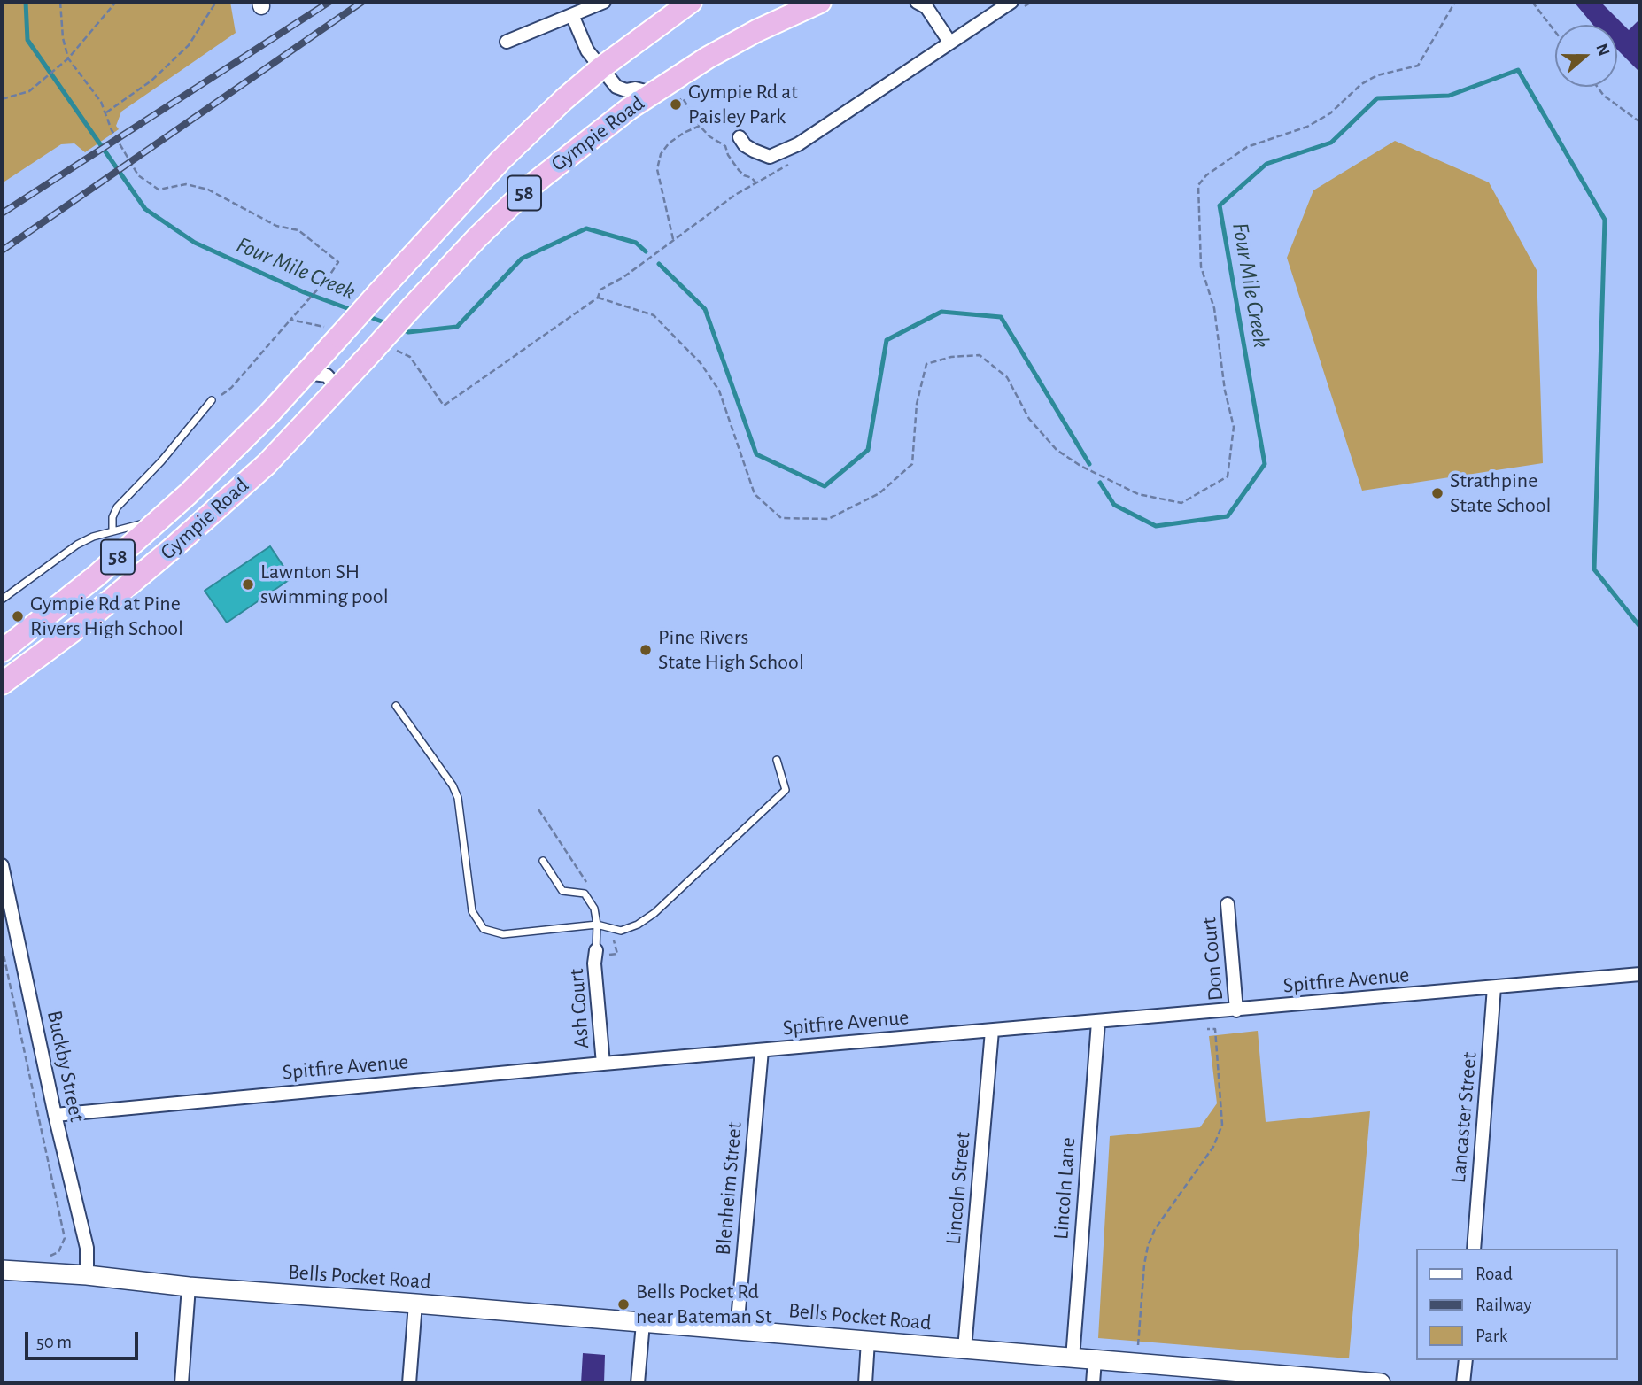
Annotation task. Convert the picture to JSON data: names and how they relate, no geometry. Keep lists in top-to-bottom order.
{
  "streets": {
    "highway": ["Gympie Road", "58"],
    "main road": ["Bells Pocket Road"],
    "street": [
      "Don Court",
      "Spitfire Avenue",
      "Ash Court",
      "Buckby Street",
      "Lancaster Street",
      "Blenheim Street",
      "Lincoln Street",
      "Lincoln Lane"
    ]
  },
  "crossings": [
    ["Don Court", "Spitfire Avenue"],
    ["Spitfire Avenue", "Ash Court"],
    ["Spitfire Avenue", "Buckby Street"],
    ["Spitfire Avenue", "Lancaster Street"],
    ["Spitfire Avenue", "Blenheim Street"],
    ["Spitfire Avenue", "Lincoln Street"],
    ["Spitfire Avenue", "Lincoln Lane"],
    ["Buckby Street", "Bells Pocket Road"],
    ["Blenheim Street", "Bells Pocket Road"],
    ["Lincoln Street", "Bells Pocket Road"],
    ["Lincoln Lane", "Bells Pocket Road"]
  ],
  "water": ["Four Mile Creek"],
  "places": [
    "Gympie Rd at Paisley Park",
    "Strathpine State School",
    "Lawnton SH swimming pool",
    "Gympie Rd at Pine Rivers High School",
    "Pine Rivers State High School",
    "Bells Pocket Rd near Bateman St"
  ],
  "legend": ["Road", "Railway", "Park"],
  "scale_bar": "50 m",
  "north": "right"
}
